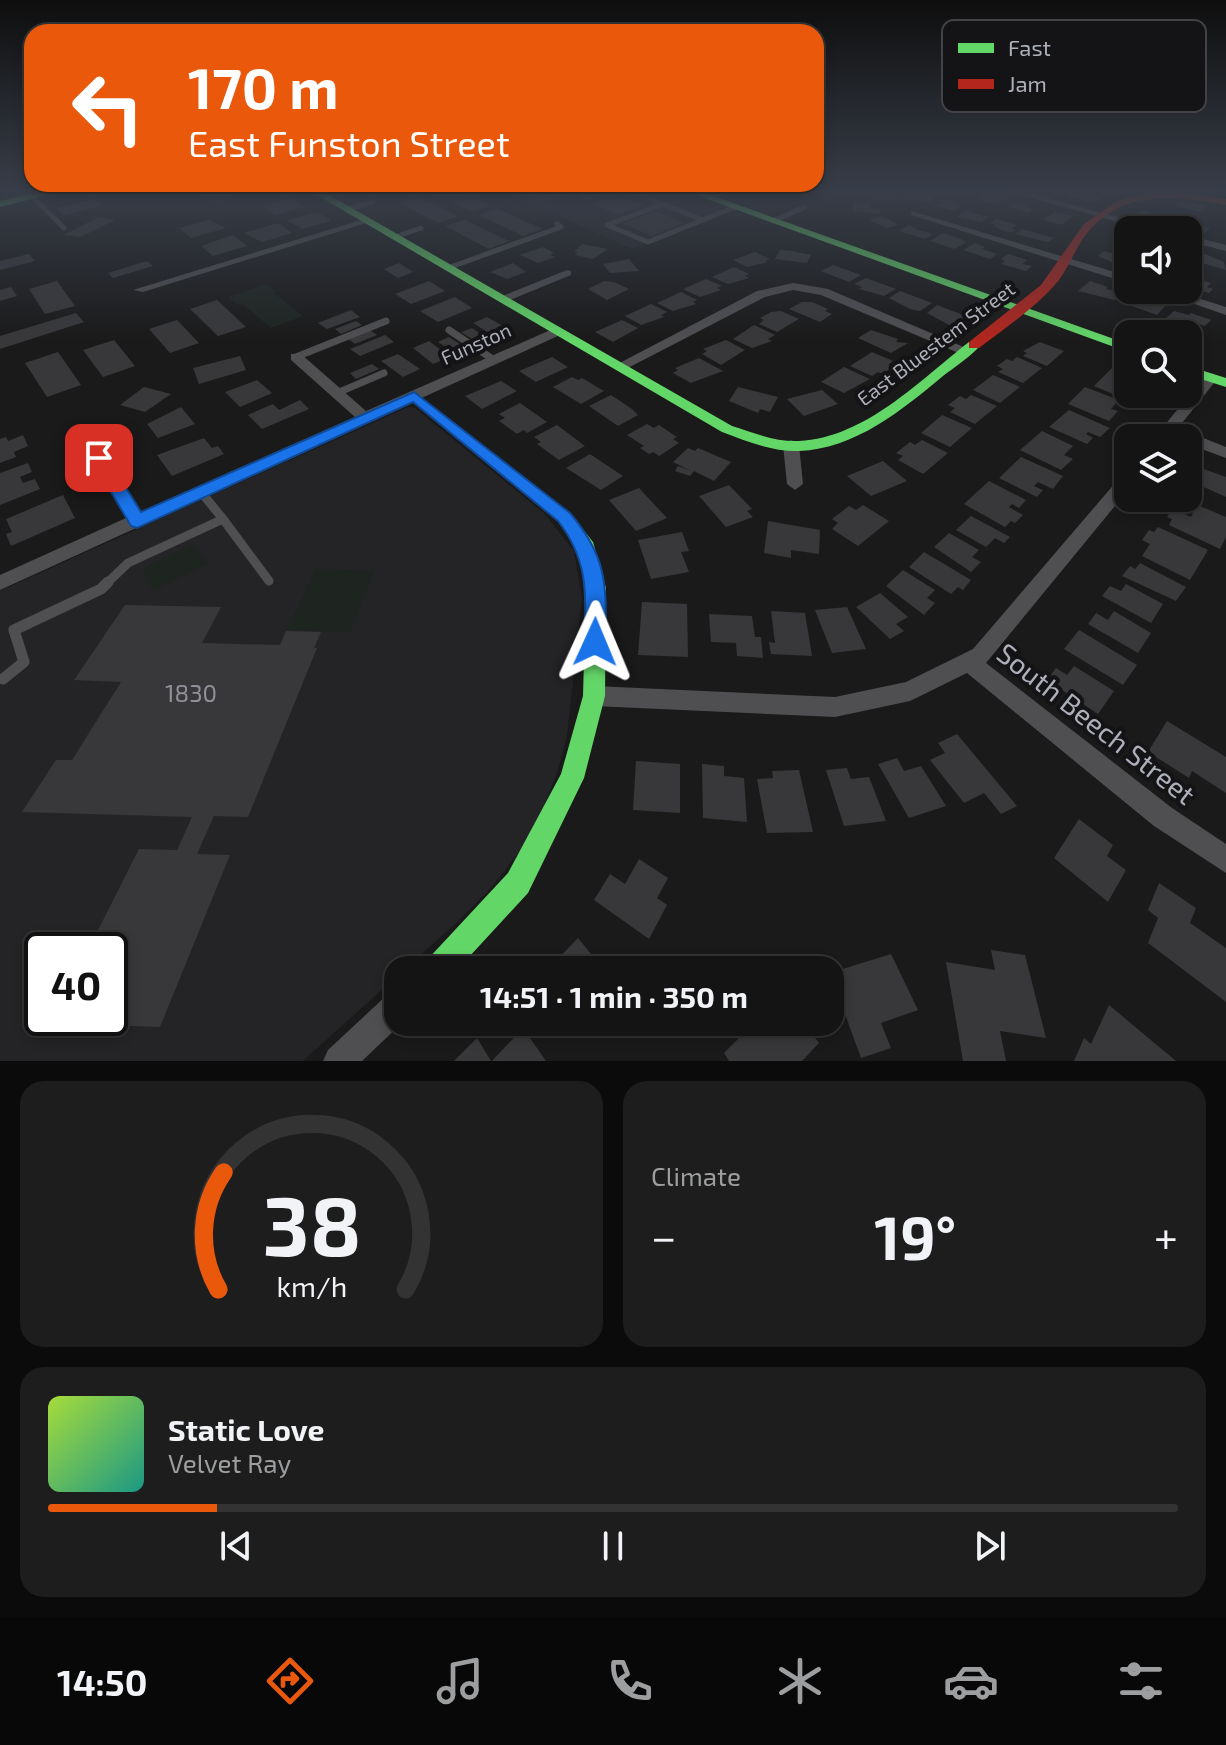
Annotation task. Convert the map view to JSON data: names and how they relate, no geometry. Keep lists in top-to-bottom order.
{
  "streets": {
    "street": ["Funston", "East Bluestem Street", "South Beech Street"]
  },
  "house_numbers": ["1830"],
  "legend": ["Fast", "Jam"],
  "page": {
    "turn": ["170 m", "East Funston Street"],
    "limit": "40",
    "trip": "14:51 · 1 min · 350 m",
    "tile": "Climate",
    "heat": ["−", "19°", "+"],
    "song": ["Static Love", "Velvet Ray"],
    "tabs": "14:50",
    "gauge": ["38", "km/h"]
  }
}
